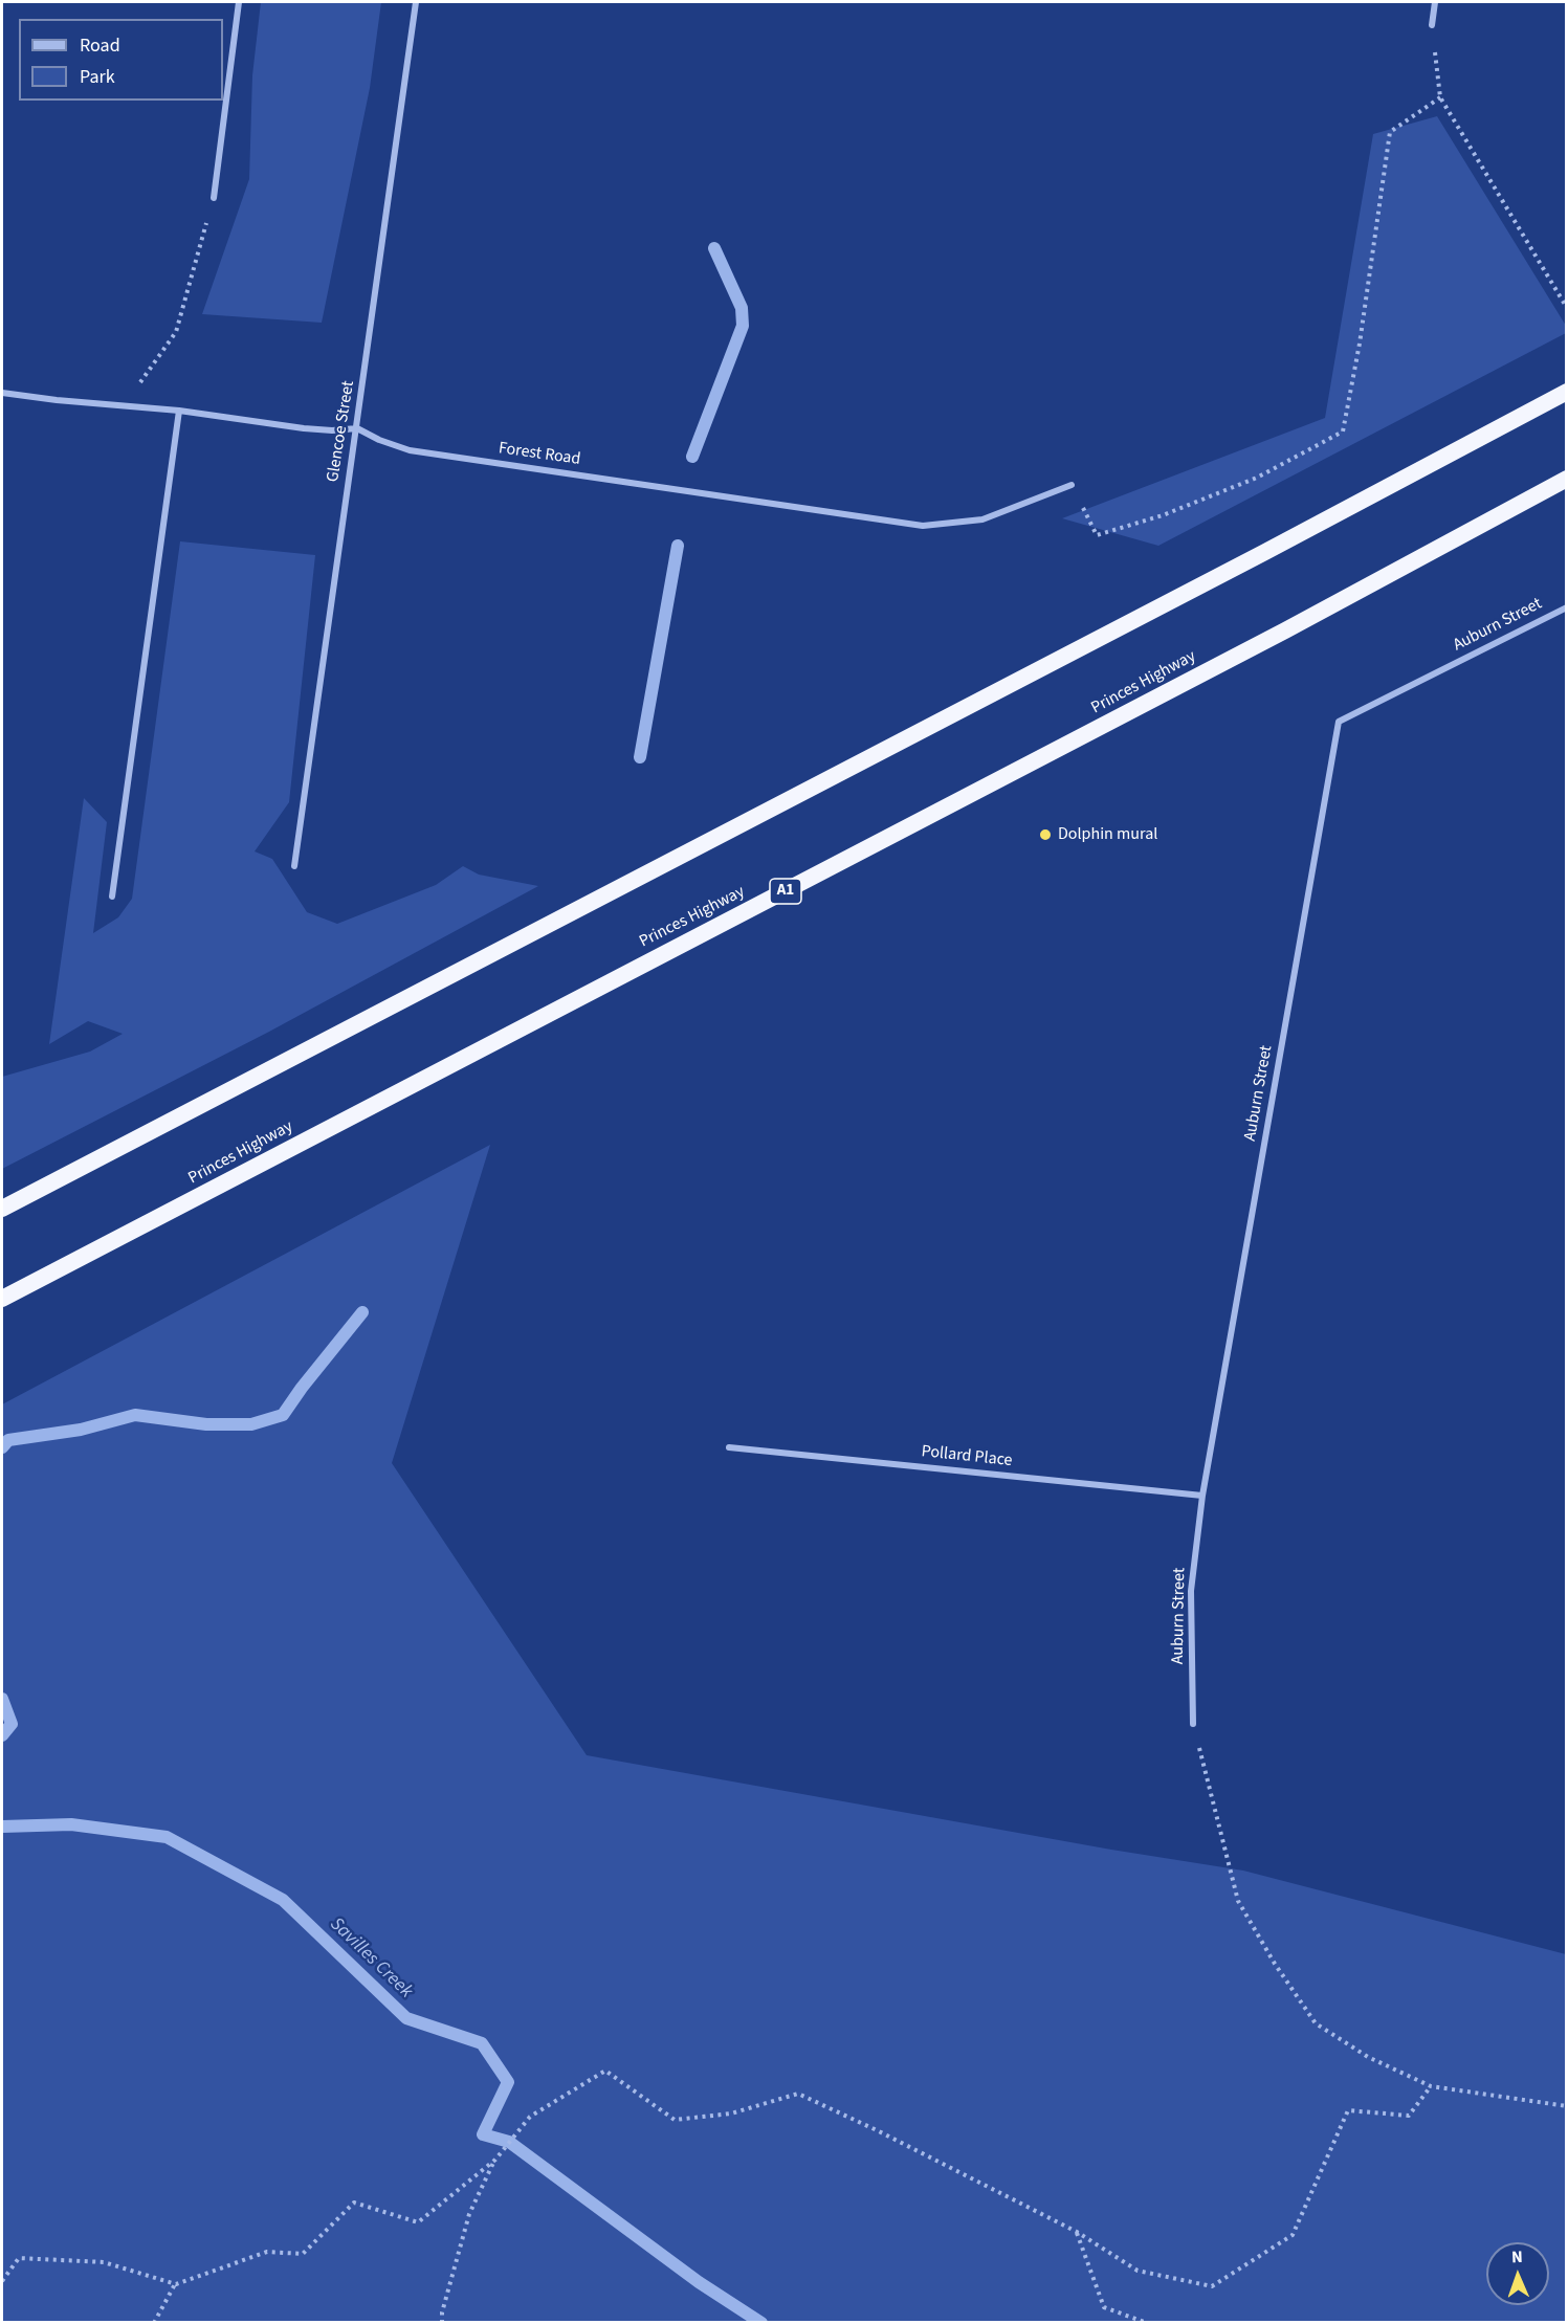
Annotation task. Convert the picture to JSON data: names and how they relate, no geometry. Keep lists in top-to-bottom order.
{
  "streets": {
    "highway": ["Princes Highway", "A1"],
    "street": [
      "Glencoe Street",
      "Forest Road",
      "Auburn Street",
      "Pollard Place"
    ]
  },
  "crossings": [
    ["Glencoe Street", "Forest Road"],
    ["Auburn Street", "Pollard Place"]
  ],
  "water": ["Savilles Creek"],
  "places": ["Dolphin mural"],
  "legend": ["Road", "Park"],
  "north": "top"
}
